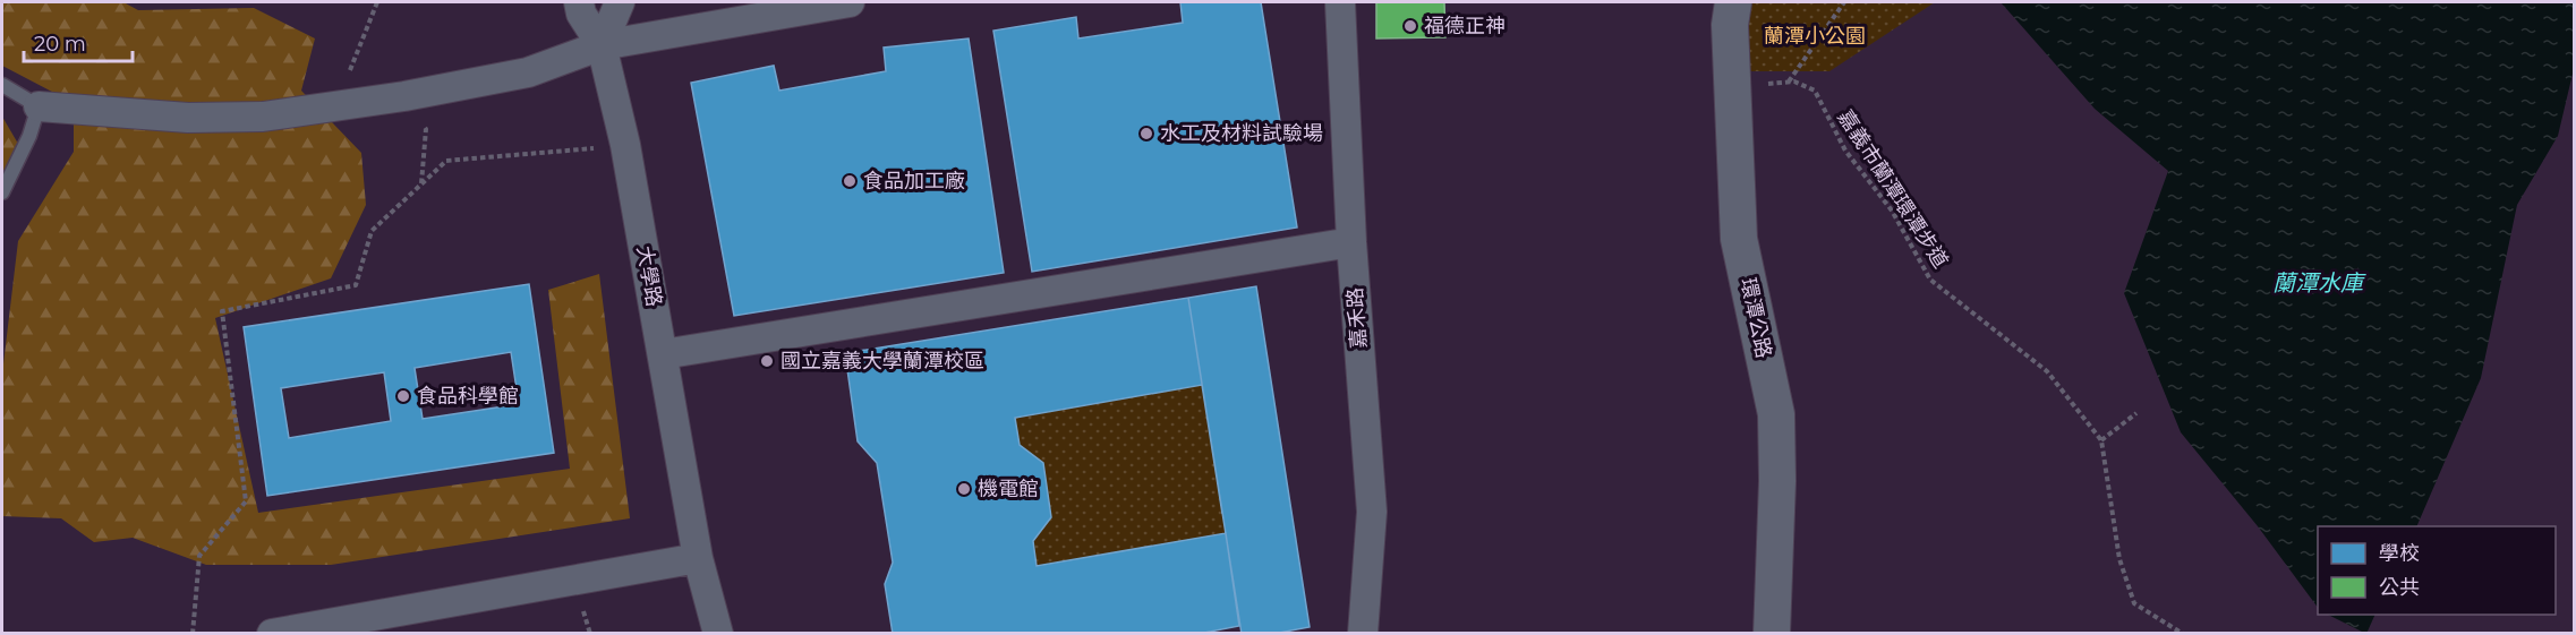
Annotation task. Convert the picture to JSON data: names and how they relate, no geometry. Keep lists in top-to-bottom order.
{
  "streets": {
    "street": ["大學路", "嘉禾路", "環潭公路"],
    "path": ["嘉義市蘭潭環潭步道"]
  },
  "water": ["蘭潭水庫"],
  "parks": ["蘭潭小公園"],
  "places": [
    "福德正神",
    "水工及材料試驗場",
    "食品加工廠",
    "國立嘉義大學蘭潭校區",
    "食品科學館",
    "機電館"
  ],
  "legend": ["學校", "公共"],
  "scale_bar": "20 m"
}
